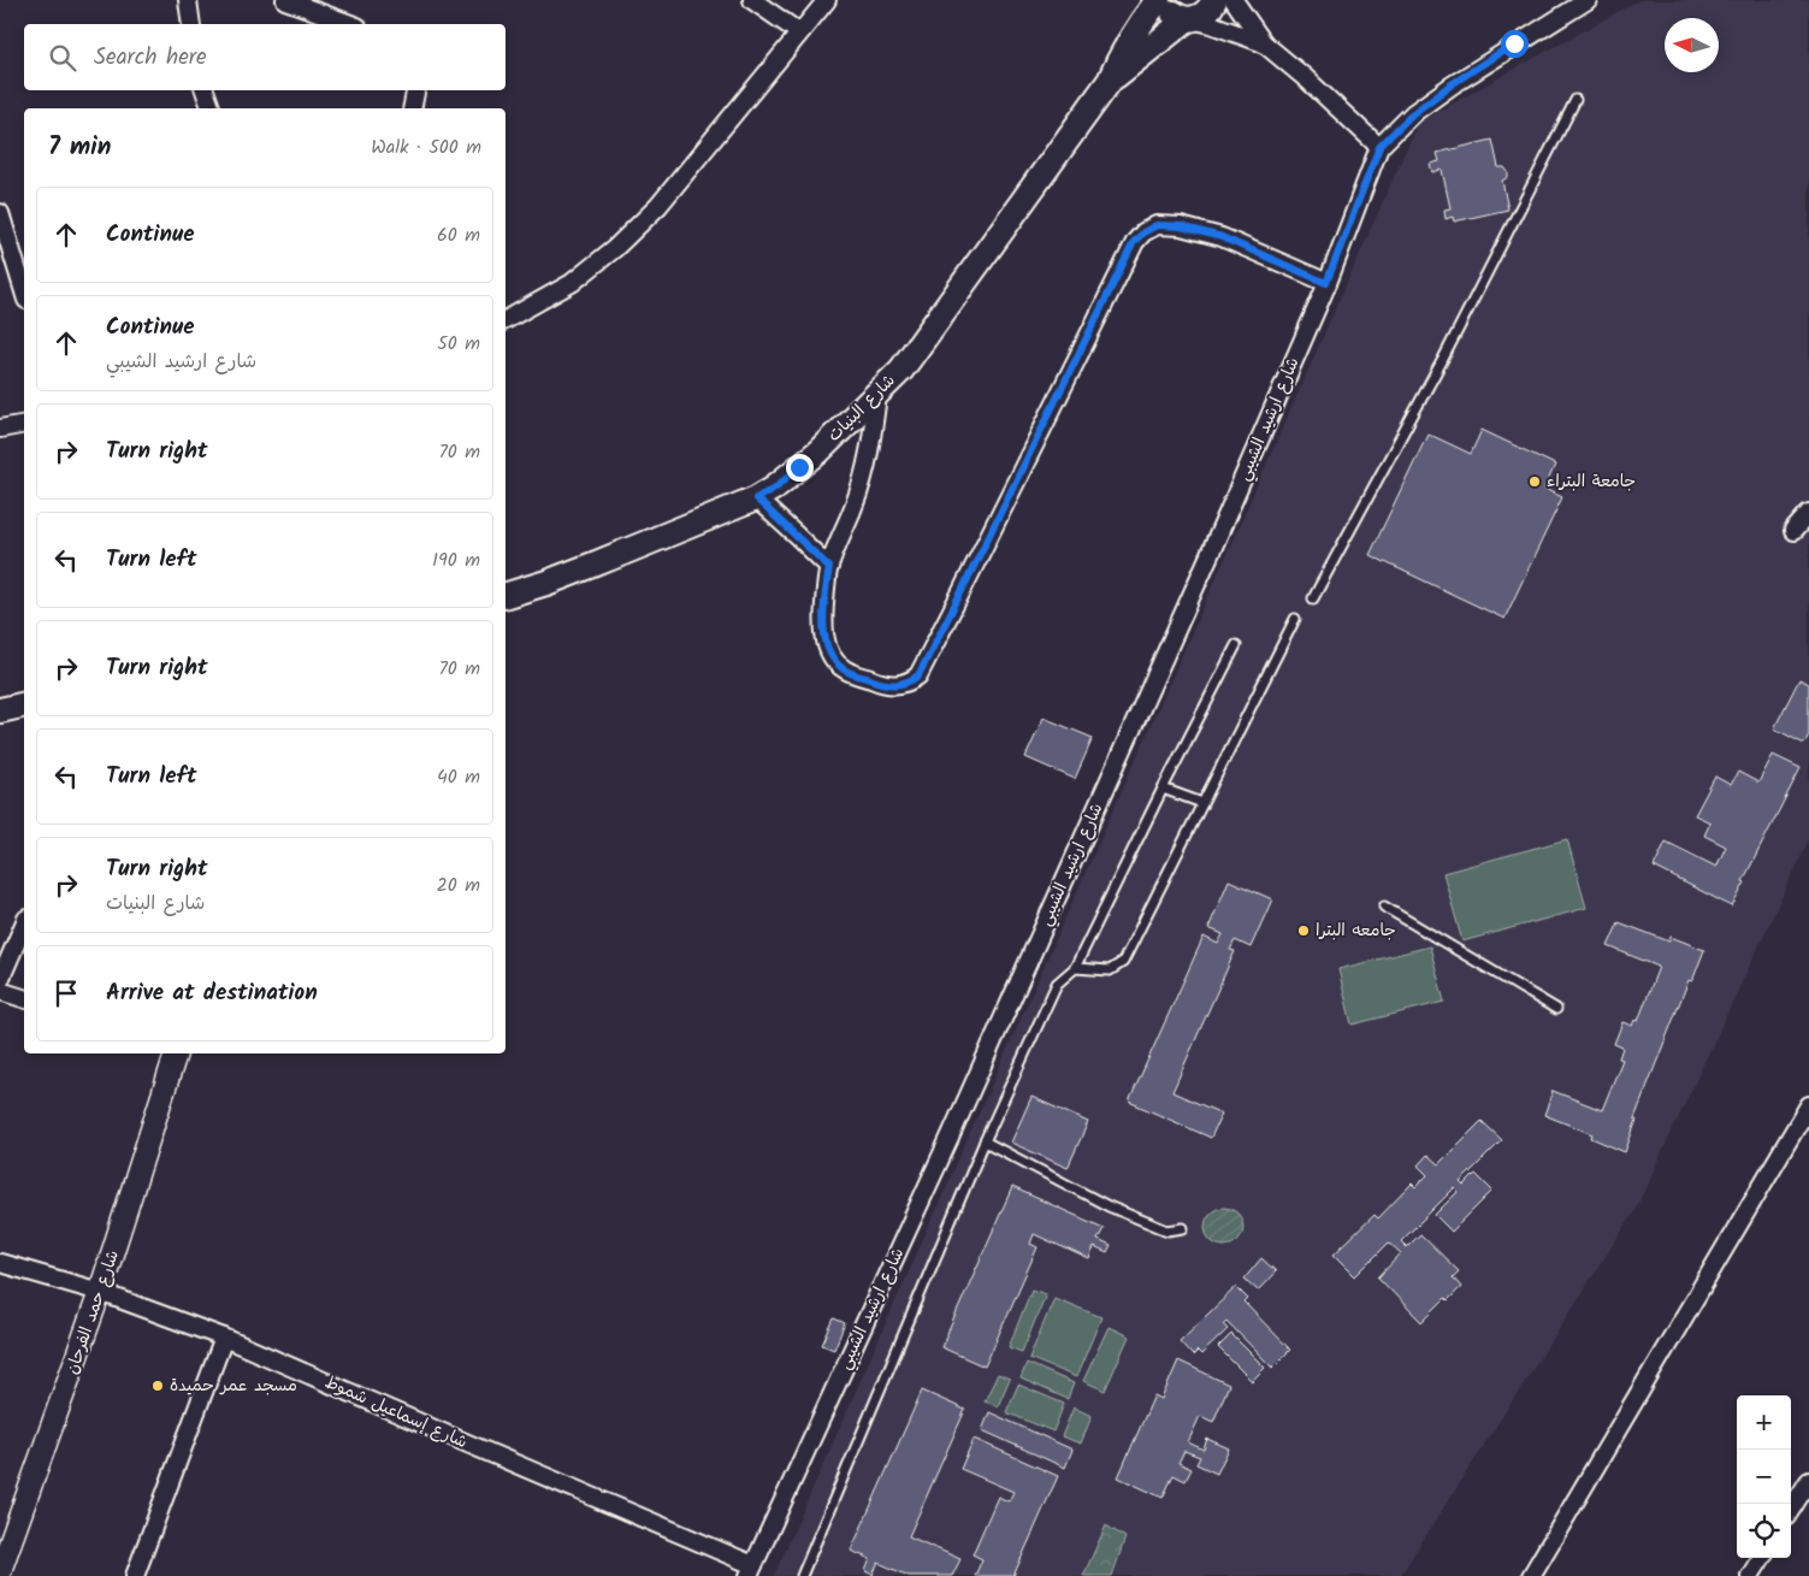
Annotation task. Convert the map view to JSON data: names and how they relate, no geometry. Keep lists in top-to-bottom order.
{
  "streets": {
    "main road": ["شارع البنيات"],
    "street": ["شارع ارشيد الشيبي", "شارع حمد الفرحان", "شارع إسماعيل شموط"]
  },
  "crossings": [
    ["شارع ارشيد الشيبي", "شارع إسماعيل شموط"],
    ["شارع حمد الفرحان", "شارع إسماعيل شموط"]
  ],
  "places": ["جامعة البتراء", "جامعه البترا", "مسجد عمر حميدة"],
  "north": "left",
  "page": {
    "search": "Search here",
    "heading": ["7 min", "Walk · 500 m"],
    "list": [
      ["Continue", "60 m"],
      ["Continue", "شارع ارشيد الشيبي", "50 m"],
      ["Turn right", "70 m"],
      ["Turn left", "190 m"],
      ["Turn right", "70 m"],
      ["Turn left", "40 m"],
      ["Turn right", "شارع البنيات", "20 m"],
      "Arrive at destination"
    ],
    "map_buttons": ["+", "−"]
  }
}
